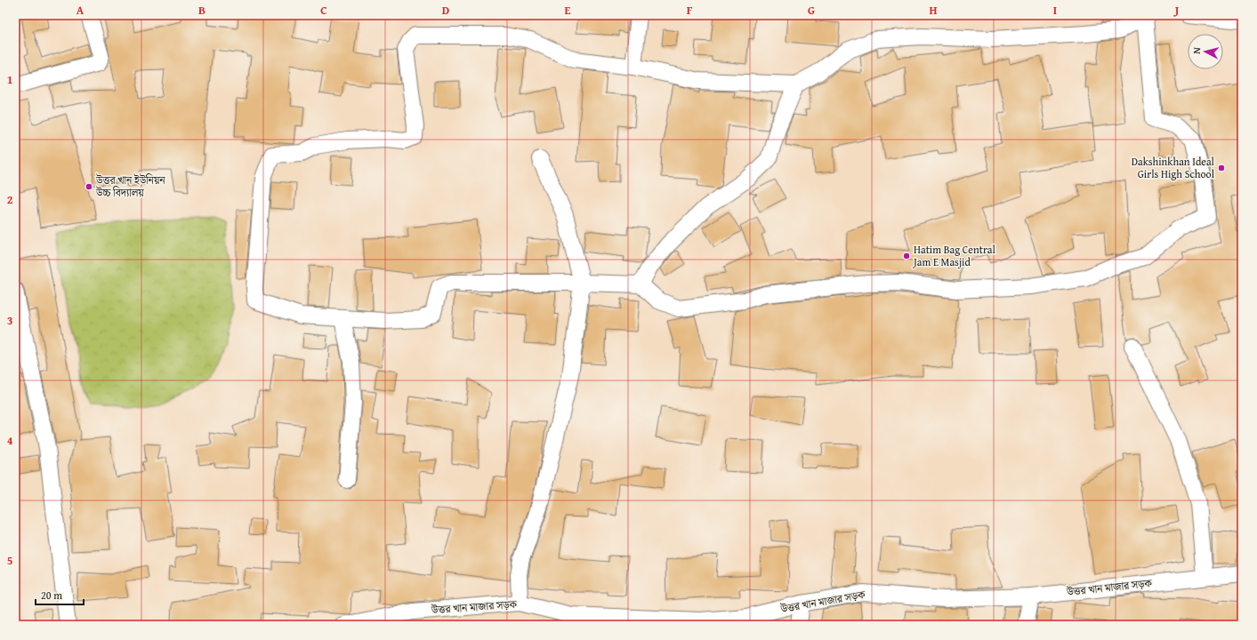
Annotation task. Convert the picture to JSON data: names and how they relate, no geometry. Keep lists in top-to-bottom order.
{
  "streets": {
    "street": ["উত্তর খান মাজার সড়ক"]
  },
  "places": ["Dakshinkhan Ideal Girls High School", "উত্তর খান ইউনিয়ন উচ্চ বিদ্যালয়", "Hatim Bag Central Jam E Masjid"],
  "scale_bar": "20 m",
  "north": "left",
  "grid": {
    "columns": [
      "A",
      "B",
      "C",
      "D",
      "E",
      "F",
      "G",
      "H",
      "I",
      "J"
    ],
    "rows": [
      "1",
      "2",
      "3",
      "4",
      "5"
    ]
  }
}
